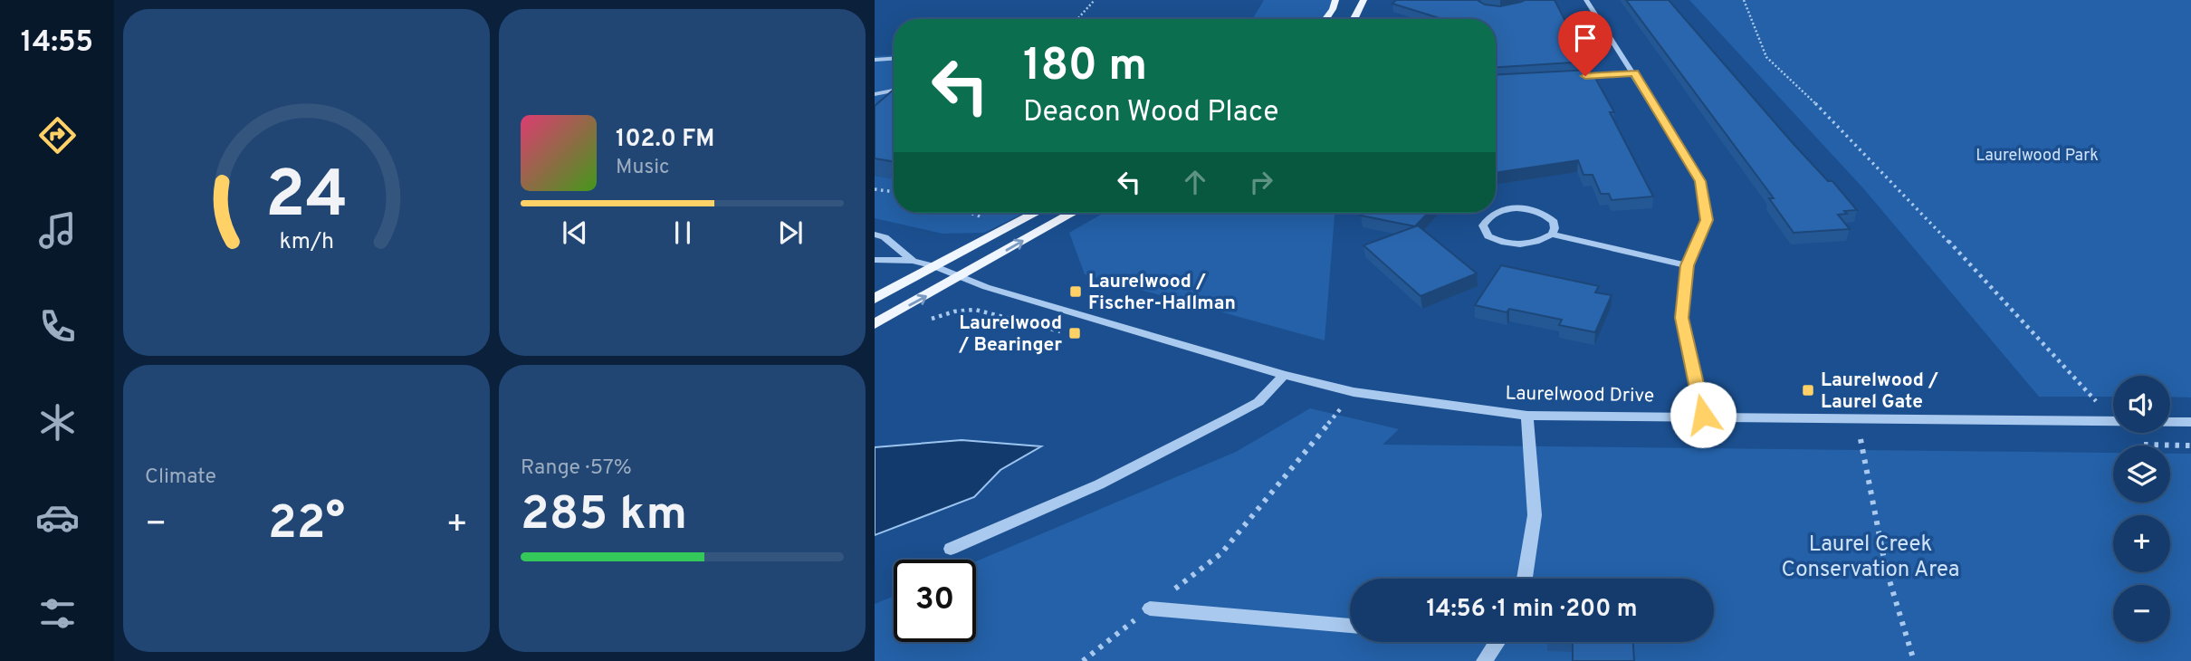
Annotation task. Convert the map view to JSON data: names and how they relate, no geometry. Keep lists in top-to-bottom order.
{
  "streets": {
    "street": ["Laurelwood Drive"]
  },
  "parks": ["Laurelwood Park", "Laurel Creek Conservation Area"],
  "places": {
    "transit": ["Laurelwood / Fischer-Hallman", "Laurelwood / Bearinger", "Laurelwood / Laurel Gate"]
  },
  "page": {
    "tabs": "14:55",
    "turn": ["180 m", "Deacon Wood Place"],
    "song": ["102.0 FM", "Music"],
    "tile": [
      "Climate",
      ["Range · 57%", "285 km"]
    ],
    "map_buttons": ["+", "−"],
    "heat": ["−", "22°", "+"],
    "limit": "30",
    "trip": "14:56 · 1 min · 200 m",
    "gauge": ["24", "km/h"]
  }
}
